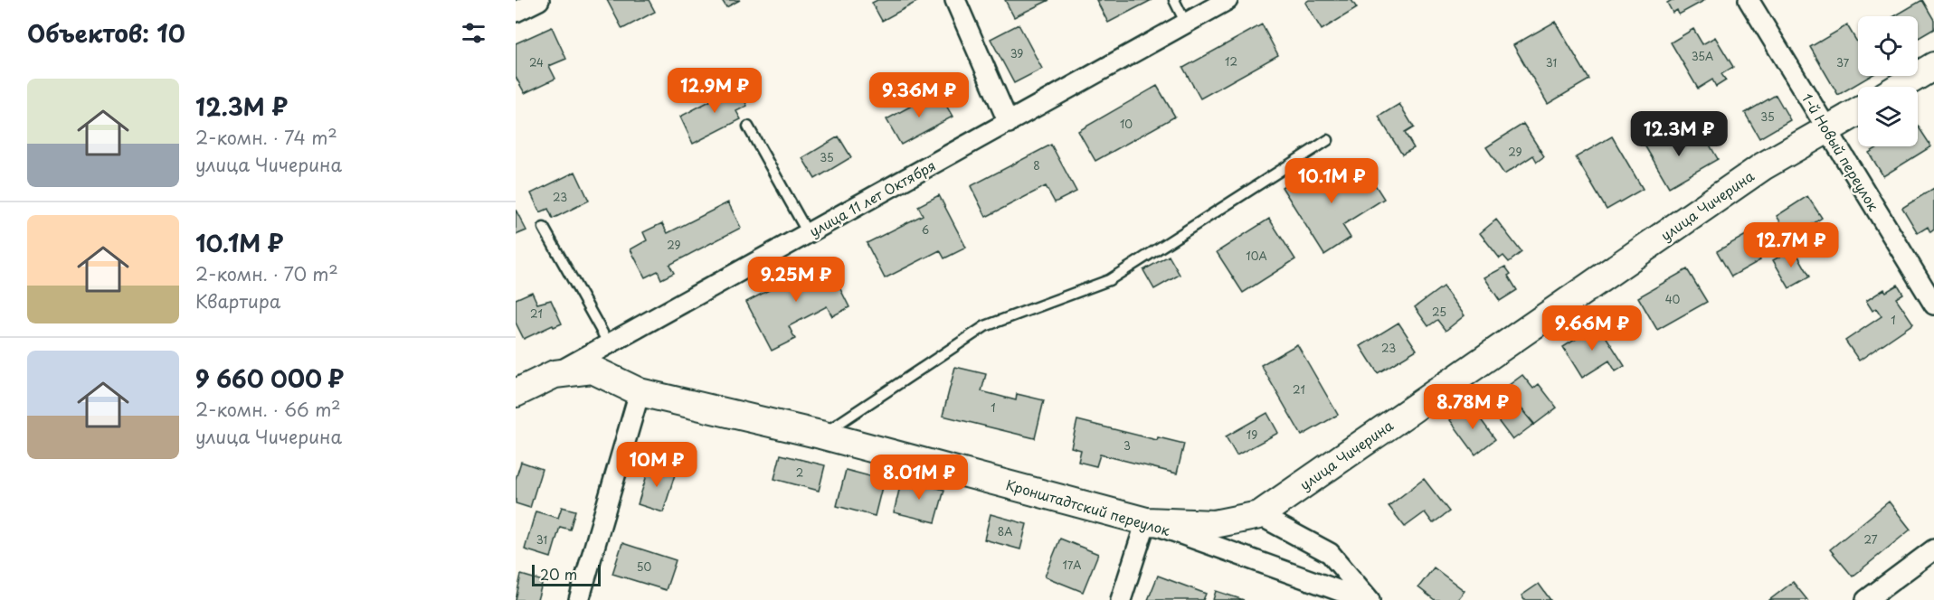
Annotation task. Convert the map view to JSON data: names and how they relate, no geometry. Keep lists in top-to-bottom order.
{
  "streets": {
    "street": [
      "1-й Новый переулок",
      "улица 11 лет Октября",
      "улица Чичерина",
      "Кронштадтский переулок"
    ]
  },
  "crossings": [
    ["1-й Новый переулок", "улица Чичерина"],
    ["улица 11 лет Октября", "Кронштадтский переулок"],
    ["улица Чичерина", "Кронштадтский переулок"]
  ],
  "house_numbers": [
    "39",
    "35А",
    "12",
    "24",
    "31",
    "37",
    "35",
    "10",
    "29",
    "35",
    "8",
    "23",
    "6",
    "29",
    "10А",
    "40",
    "25",
    "21",
    "1",
    "23",
    "21",
    "1",
    "19",
    "3",
    "2",
    "8А",
    "31",
    "27",
    "17А",
    "50"
  ],
  "scale_bar": "20 m",
  "page": {
    "heading": "Объектов: 10",
    "list": [
      {
        "name": "12.3M ₽",
        "note": "2-комн. · 74 m² · улица Чичерина"
      },
      {
        "name": "10.1M ₽",
        "note": "2-комн. · 70 m² · Квартира"
      },
      {
        "name": "9 660 000 ₽",
        "note": "2-комн. · 66 m² · улица Чичерина"
      }
    ],
    "price": [
      "12.9M ₽",
      "9.36M ₽",
      "12.3M ₽",
      "10.1M ₽",
      "12.7M ₽",
      "9.25M ₽",
      "9.66M ₽",
      "8.78M ₽",
      "10M ₽",
      "8.01M ₽"
    ],
    "scale": "20 m"
  }
}
